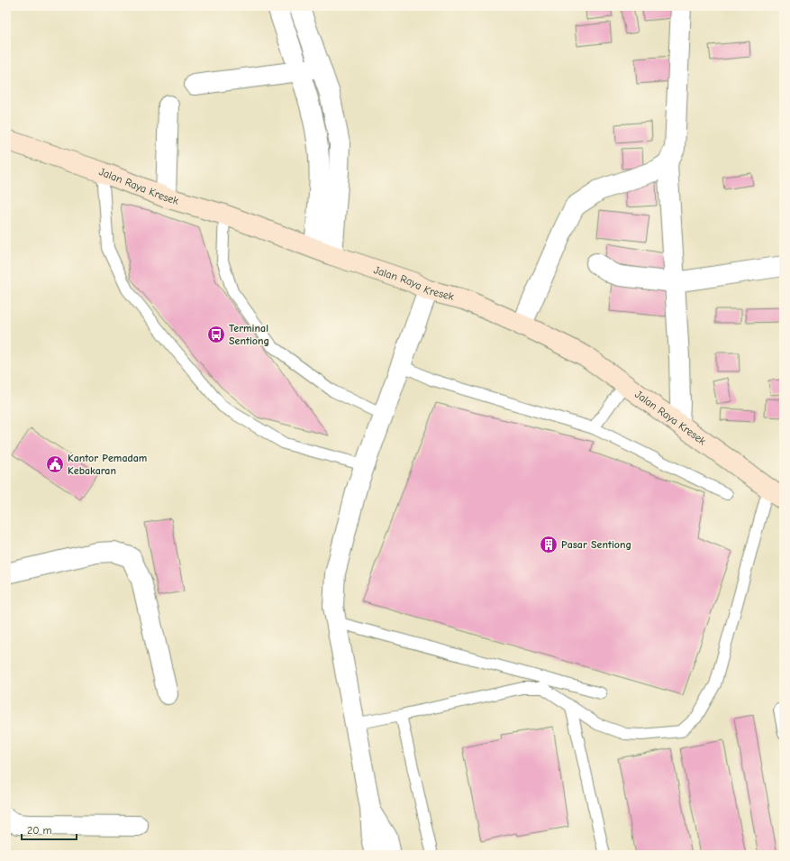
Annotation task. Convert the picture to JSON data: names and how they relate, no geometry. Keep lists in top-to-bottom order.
{
  "streets": {
    "main road": ["Jalan Raya Kresek"]
  },
  "places": {
    "bus stop": ["Terminal Sentiong"],
    "public building": ["Kantor Pemadam Kebakaran"],
    "building": ["Pasar Sentiong"]
  },
  "scale_bar": "20 m"
}
